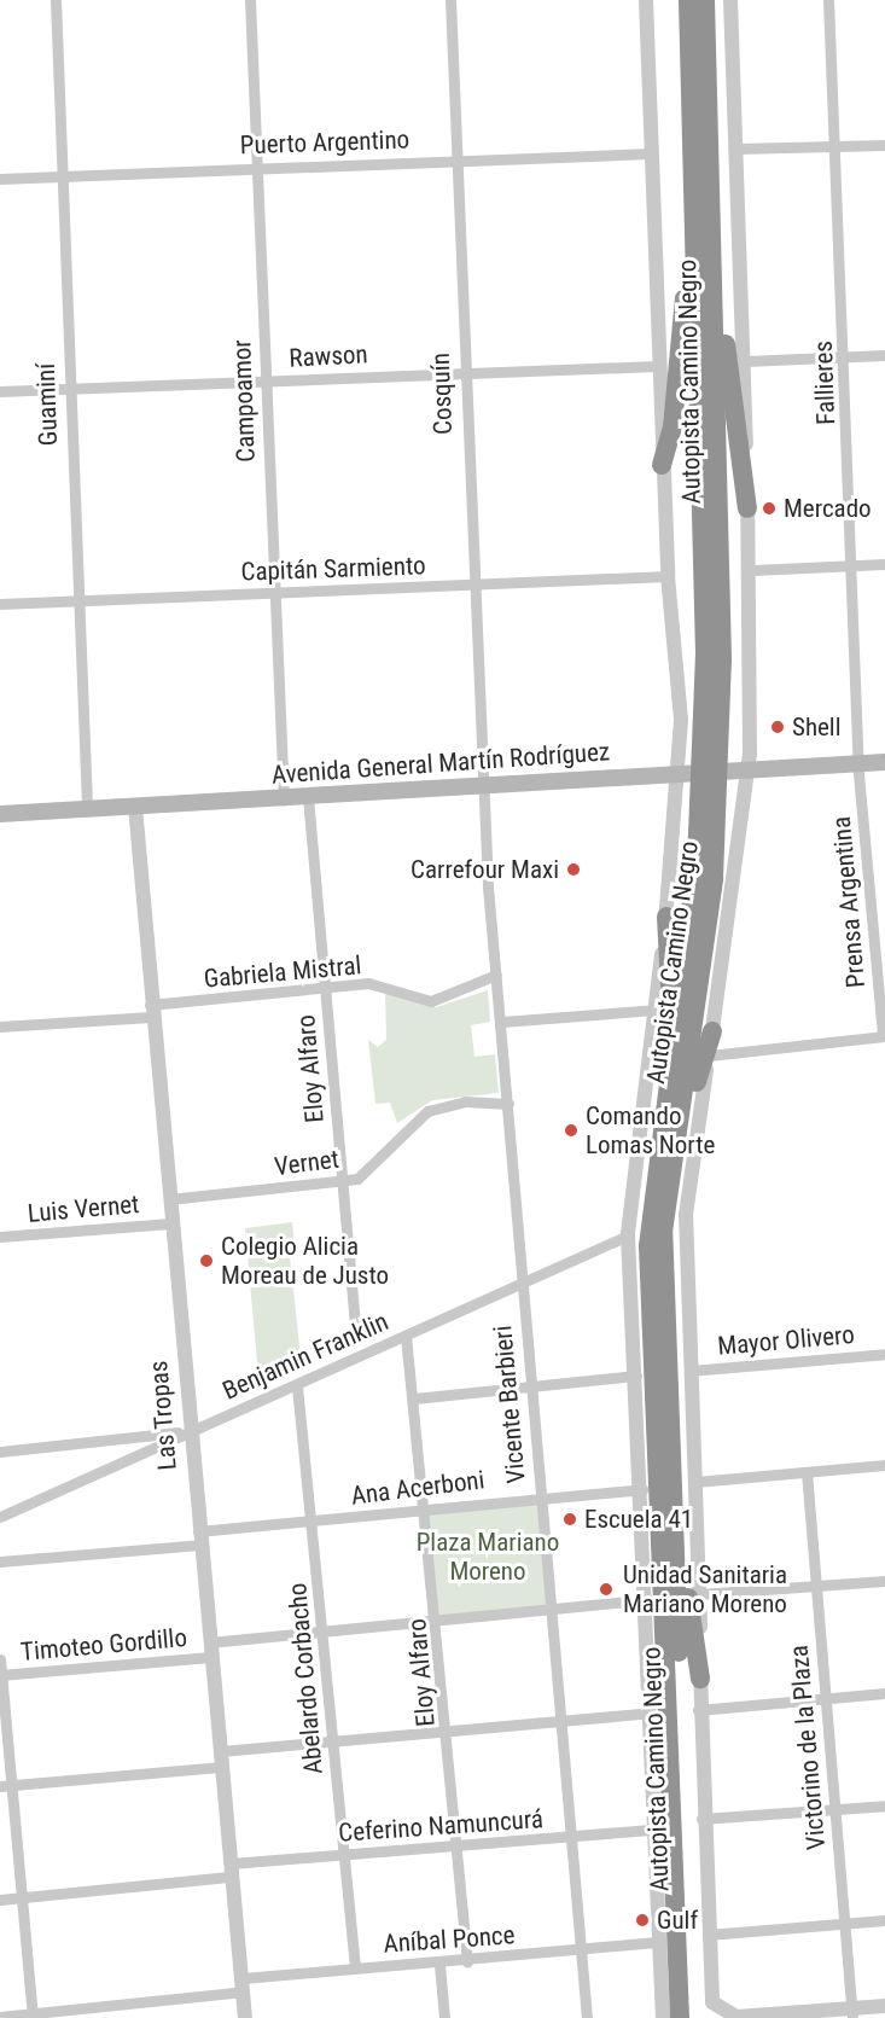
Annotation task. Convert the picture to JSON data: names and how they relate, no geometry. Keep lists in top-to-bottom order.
{
  "streets": {
    "highway": ["Autopista Camino Negro"],
    "main road": ["Avenida General Martín Rodríguez"],
    "street": [
      "Puerto Argentino",
      "Rawson",
      "Fallieres",
      "Cosquín",
      "Campoamor",
      "Guaminí",
      "Capitán Sarmiento",
      "Prensa Argentina",
      "Gabriela Mistral",
      "Eloy Alfaro",
      "Vernet",
      "Luis Vernet",
      "Mayor Olivero",
      "Benjamin Franklin",
      "Vicente Barbieri",
      "Las Tropas",
      "Ana Acerboni",
      "Timoteo Gordillo",
      "Abelardo Corbacho",
      "Victorino de la Plaza",
      "Ceferino Namuncurá",
      "Aníbal Ponce"
    ]
  },
  "crossings": [
    ["Puerto Argentino", "Cosquín"],
    ["Puerto Argentino", "Campoamor"],
    ["Puerto Argentino", "Guaminí"],
    ["Rawson", "Cosquín"],
    ["Rawson", "Campoamor"],
    ["Rawson", "Guaminí"],
    ["Fallieres", "Avenida General Martín Rodríguez"],
    ["Fallieres", "Prensa Argentina"],
    ["Cosquín", "Capitán Sarmiento"],
    ["Cosquín", "Avenida General Martín Rodríguez"],
    ["Cosquín", "Vicente Barbieri"],
    ["Campoamor", "Capitán Sarmiento"],
    ["Campoamor", "Avenida General Martín Rodríguez"],
    ["Guaminí", "Capitán Sarmiento"],
    ["Guaminí", "Avenida General Martín Rodríguez"],
    ["Avenida General Martín Rodríguez", "Prensa Argentina"],
    ["Avenida General Martín Rodríguez", "Eloy Alfaro"],
    ["Avenida General Martín Rodríguez", "Vicente Barbieri"],
    ["Avenida General Martín Rodríguez", "Las Tropas"],
    ["Gabriela Mistral", "Eloy Alfaro"],
    ["Gabriela Mistral", "Vicente Barbieri"],
    ["Gabriela Mistral", "Las Tropas"],
    ["Eloy Alfaro", "Vernet"],
    ["Eloy Alfaro", "Benjamin Franklin"],
    ["Eloy Alfaro", "Ana Acerboni"],
    ["Eloy Alfaro", "Timoteo Gordillo"],
    ["Eloy Alfaro", "Ceferino Namuncurá"],
    ["Eloy Alfaro", "Aníbal Ponce"],
    ["Vernet", "Vicente Barbieri"],
    ["Vernet", "Las Tropas"],
    ["Luis Vernet", "Las Tropas"],
    ["Benjamin Franklin", "Vicente Barbieri"],
    ["Benjamin Franklin", "Las Tropas"],
    ["Benjamin Franklin", "Abelardo Corbacho"],
    ["Vicente Barbieri", "Ana Acerboni"],
    ["Vicente Barbieri", "Timoteo Gordillo"],
    ["Vicente Barbieri", "Ceferino Namuncurá"],
    ["Vicente Barbieri", "Aníbal Ponce"],
    ["Las Tropas", "Ana Acerboni"],
    ["Las Tropas", "Timoteo Gordillo"],
    ["Las Tropas", "Ceferino Namuncurá"],
    ["Las Tropas", "Aníbal Ponce"],
    ["Ana Acerboni", "Abelardo Corbacho"],
    ["Timoteo Gordillo", "Abelardo Corbacho"],
    ["Abelardo Corbacho", "Ceferino Namuncurá"],
    ["Abelardo Corbacho", "Aníbal Ponce"]
  ],
  "parks": ["Plaza Mariano Moreno"],
  "places": [
    "Mercado",
    "Shell",
    "Carrefour Maxi",
    "Comando Lomas Norte",
    "Colegio Alicia Moreau de Justo",
    "Escuela 41",
    "Unidad Sanitaria Mariano Moreno",
    "Gulf"
  ]
}
